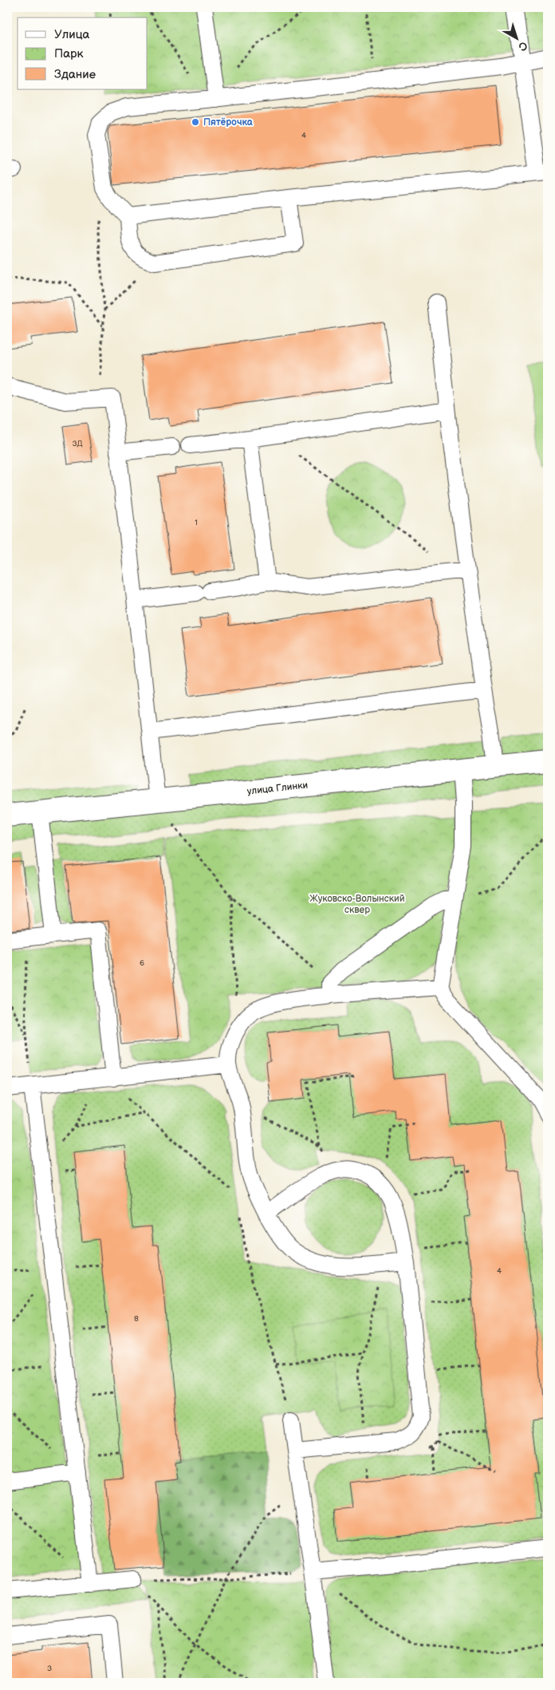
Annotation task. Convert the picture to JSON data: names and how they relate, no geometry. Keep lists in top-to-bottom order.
{
  "streets": {
    "street": ["улица Глинки"]
  },
  "parks": ["Жуковско-Волынский сквер"],
  "places": ["Пятёрочка"],
  "house_numbers": [
    "4",
    "3Д",
    "1",
    "6",
    "4",
    "8",
    "3"
  ],
  "legend": ["Улица", "Парк", "Здание"],
  "north": "bottom right"
}
